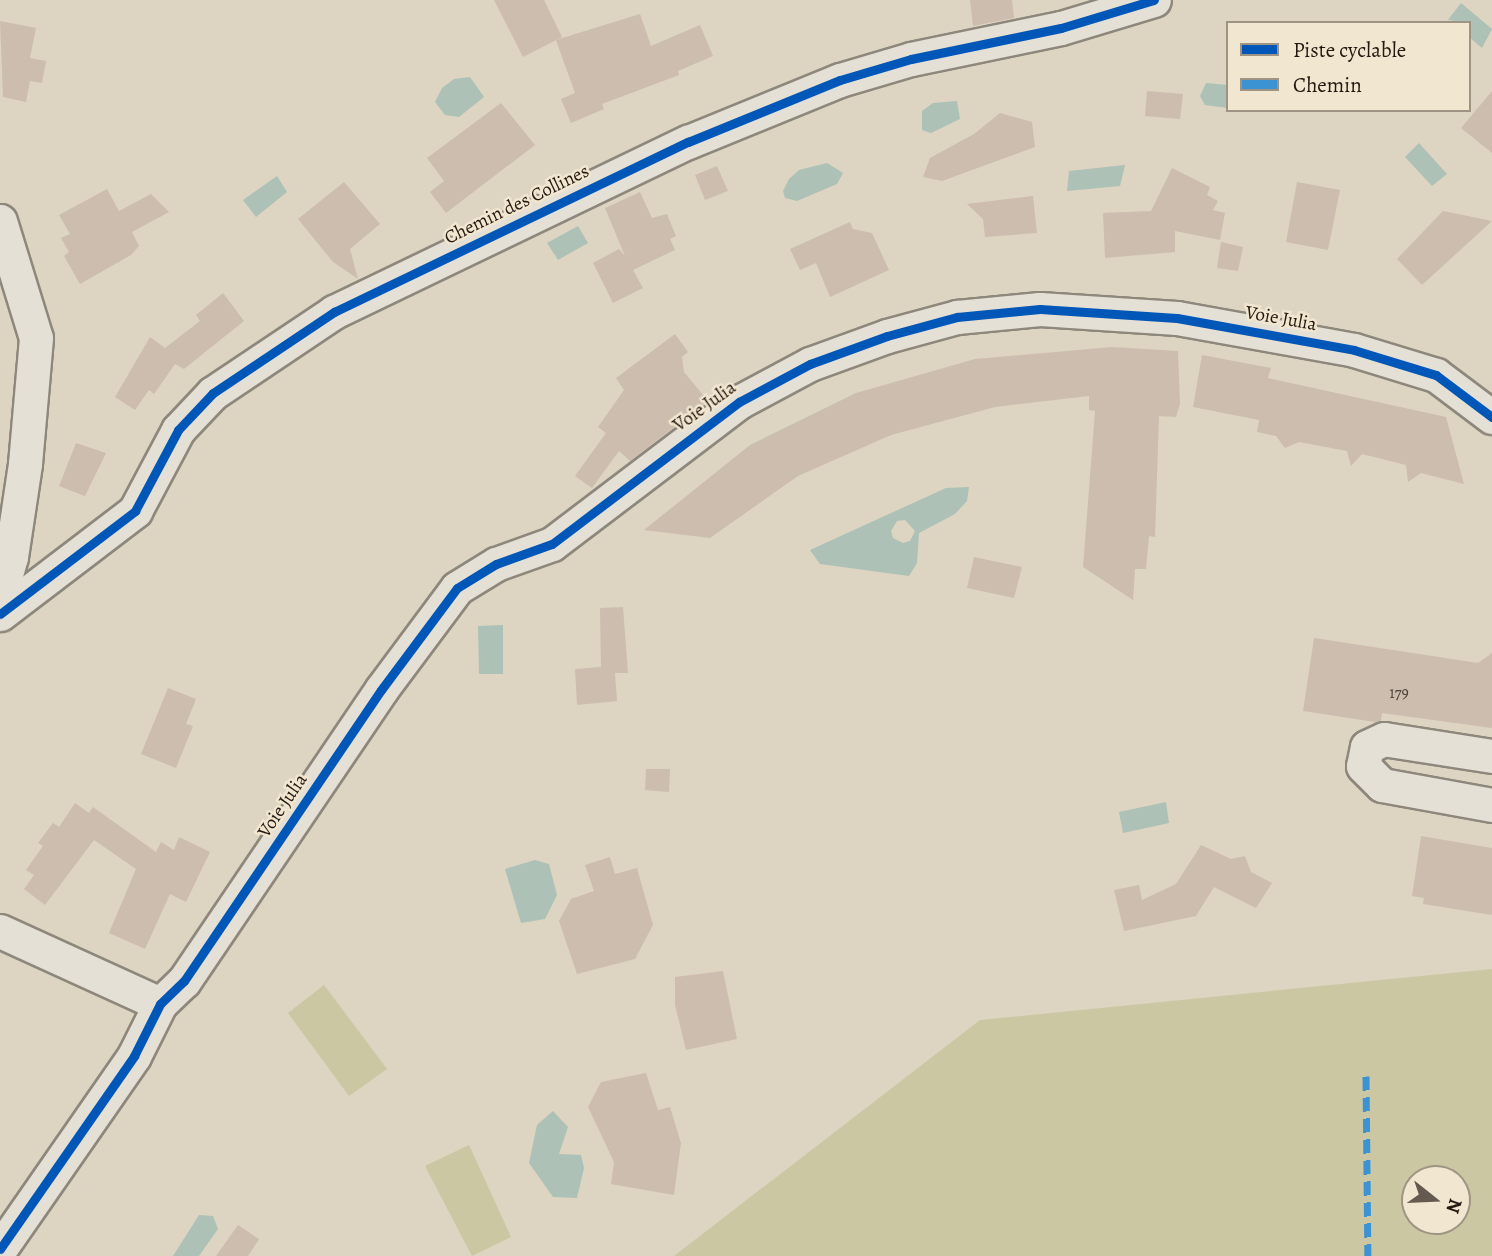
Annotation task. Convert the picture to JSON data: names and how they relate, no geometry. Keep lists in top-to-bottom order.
{
  "streets": {
    "street": ["Chemin des Collines", "Voie Julia"]
  },
  "house_numbers": ["179"],
  "legend": ["Piste cyclable", "Chemin"],
  "north": "right"
}
